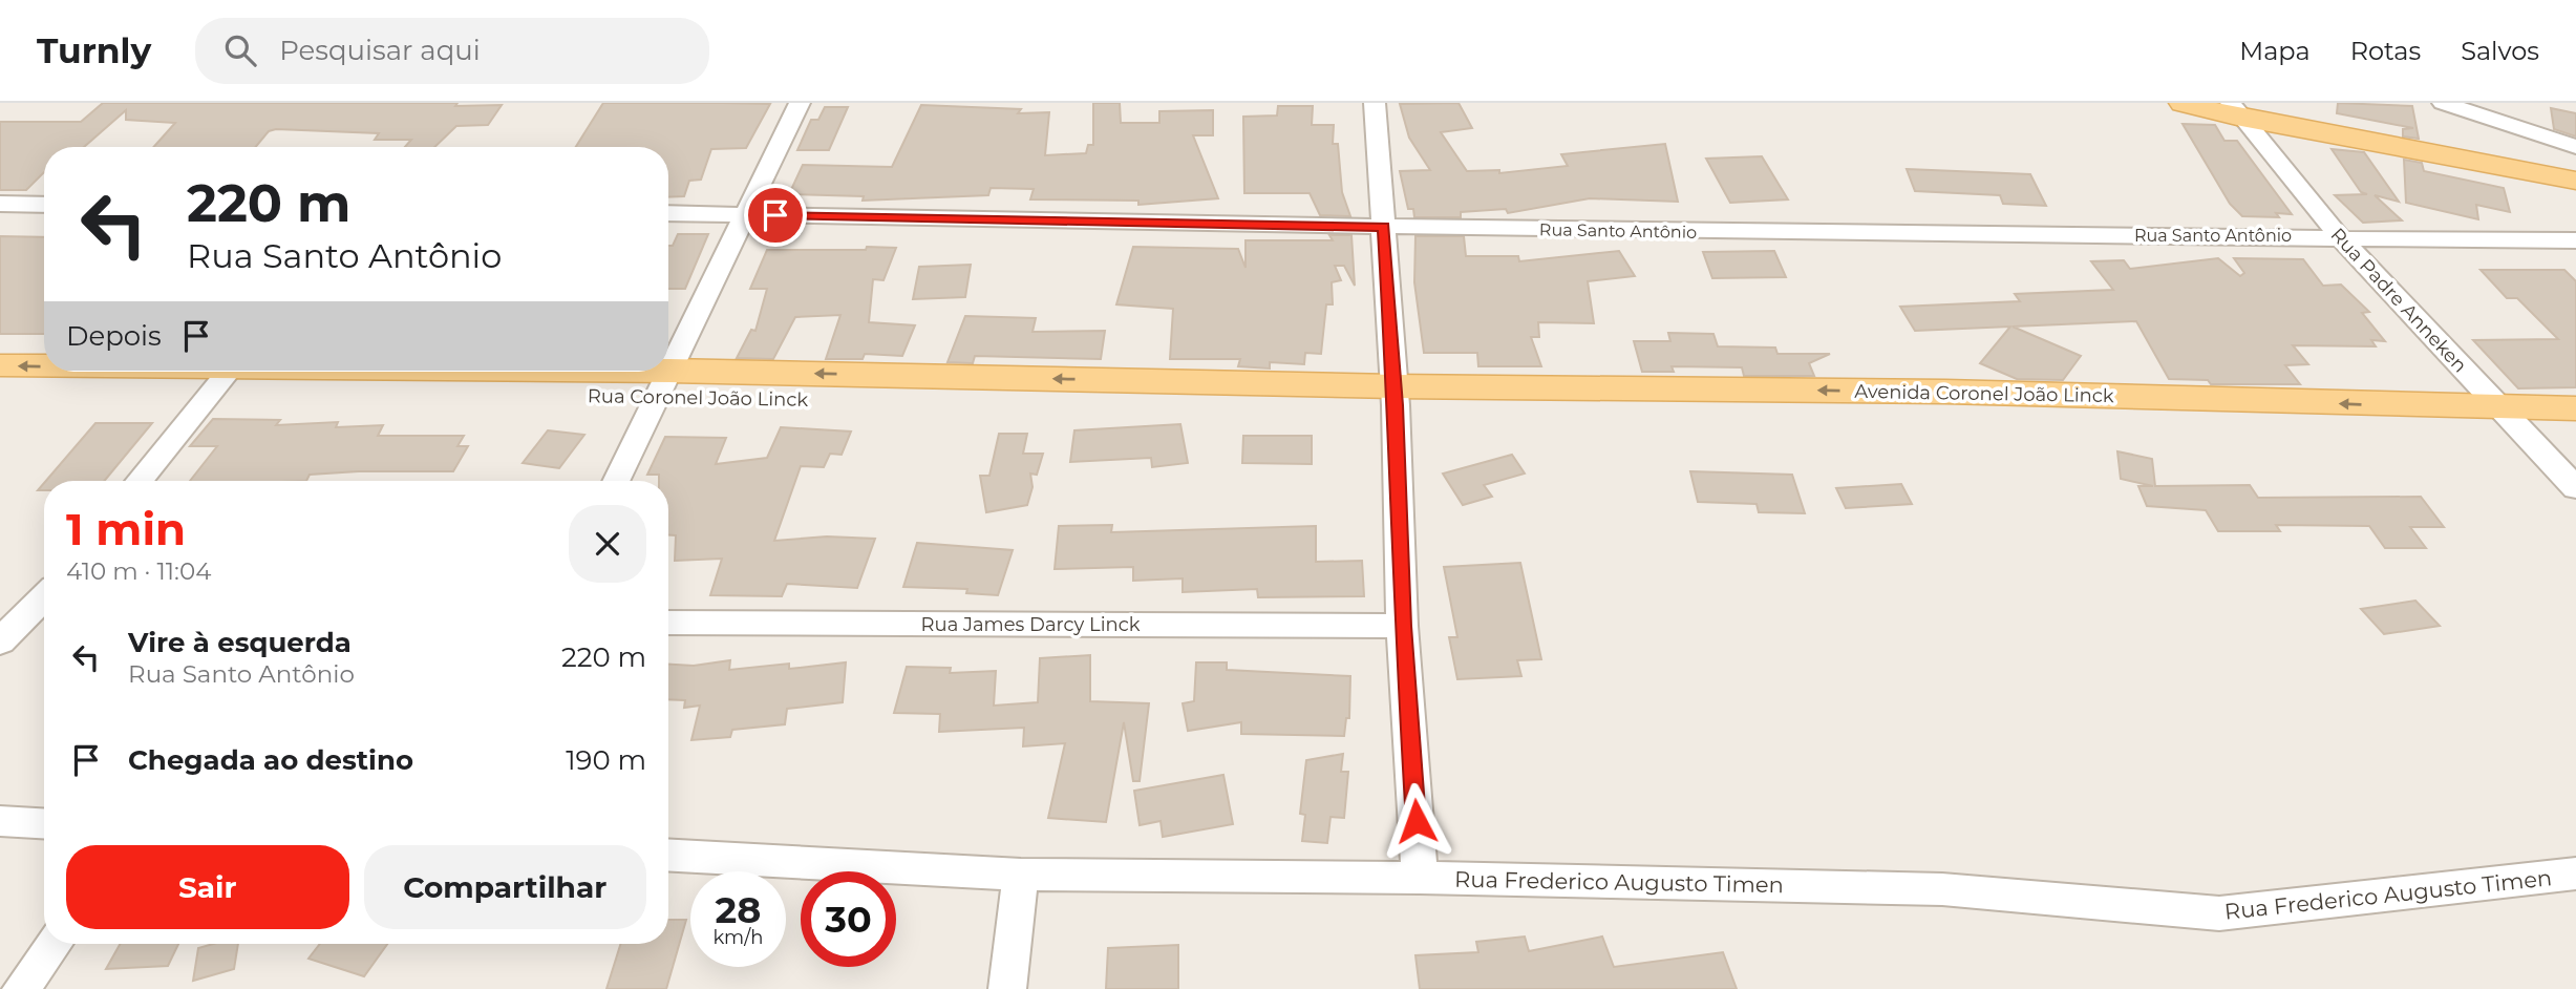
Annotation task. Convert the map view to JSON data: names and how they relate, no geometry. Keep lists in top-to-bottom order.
{
  "streets": {
    "main road": ["Avenida Coronel João Linck", "Rua Coronel João Linck"],
    "street": [
      "Rua Santo Antônio",
      "Rua Padre Anneken",
      "Rua James Darcy Linck",
      "Rua Frederico Augusto Timen"
    ]
  },
  "crossings": [
    ["Rua Santo Antônio", "Rua Padre Anneken"],
    ["Rua Padre Anneken", "Avenida Coronel João Linck"],
    ["Avenida Coronel João Linck", "Rua Coronel João Linck"]
  ],
  "page": {
    "header": "Turnly",
    "search": "Pesquisar aqui",
    "nav": ["Mapa", "Rotas", "Salvos"],
    "turn": ["220 m", "Rua Santo Antônio"],
    "then": "Depois",
    "heading": ["1 min", "410 m · 11:04"],
    "list": [
      {
        "name": "Vire à esquerda",
        "note": "Rua Santo Antônio",
        "value": "220 m"
      },
      {
        "name": "Chegada ao destino",
        "value": "190 m"
      }
    ],
    "buttons": ["Sair", "Compartilhar"],
    "speed": "28 km/h",
    "limit": "30"
  }
}
